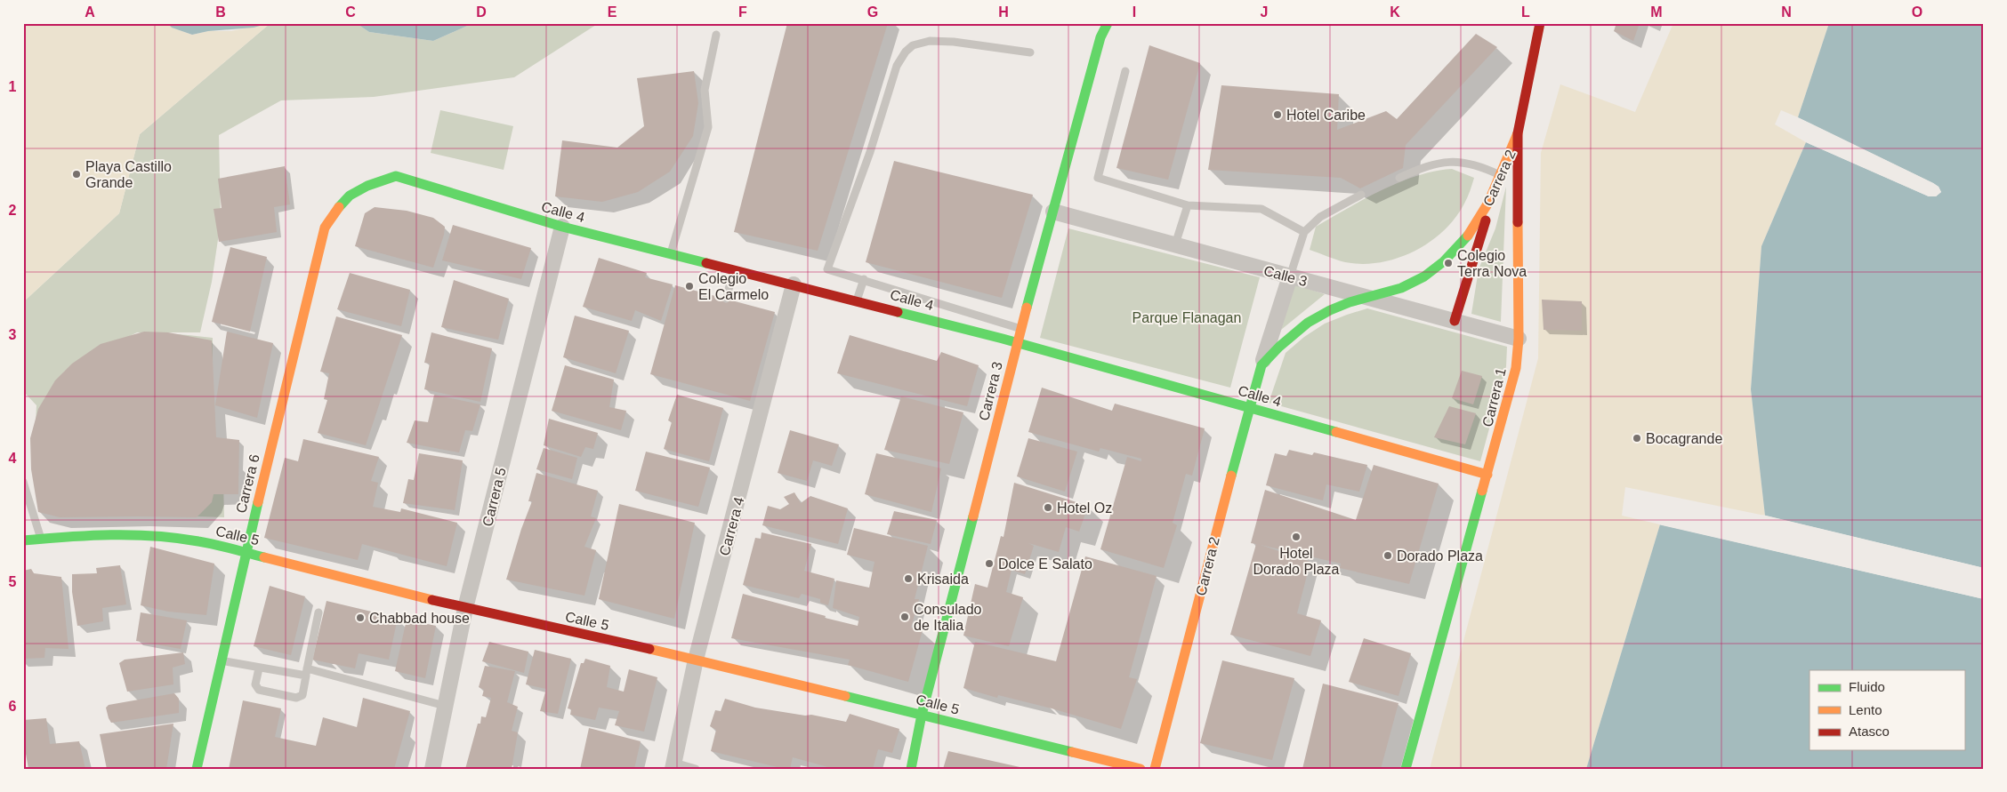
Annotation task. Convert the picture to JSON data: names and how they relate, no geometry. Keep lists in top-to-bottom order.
{
  "streets": {
    "street": [
      "Carrera 2",
      "Calle 4",
      "Calle 3",
      "Carrera 3",
      "Carrera 1",
      "Carrera 6",
      "Carrera 5",
      "Carrera 4",
      "Calle 5"
    ]
  },
  "crossings": [
    ["Carrera 2", "Calle 4"],
    ["Carrera 2", "Calle 3"],
    ["Carrera 2", "Carrera 1"],
    ["Calle 4", "Carrera 3"],
    ["Calle 4", "Carrera 1"],
    ["Calle 4", "Carrera 6"],
    ["Calle 4", "Carrera 5"],
    ["Calle 4", "Carrera 4"],
    ["Calle 3", "Carrera 3"],
    ["Calle 3", "Carrera 1"],
    ["Carrera 3", "Calle 5"],
    ["Carrera 6", "Calle 5"],
    ["Carrera 5", "Calle 5"],
    ["Carrera 4", "Calle 5"]
  ],
  "parks": ["Parque Flanagan"],
  "places": [
    "Hotel Caribe",
    "Playa Castillo Grande",
    "Colegio Terra Nova",
    "Colegio El Carmelo",
    "Bocagrande",
    "Hotel Oz",
    "Hotel Dorado Plaza",
    "Dorado Plaza",
    "Dolce E Salato",
    "Krisaida",
    "Consulado de Italia",
    "Chabbad house"
  ],
  "legend": ["Fluido", "Lento", "Atasco"],
  "grid": {
    "columns": [
      "A",
      "B",
      "C",
      "D",
      "E",
      "F",
      "G",
      "H",
      "I",
      "J",
      "K",
      "L",
      "M",
      "N",
      "O"
    ],
    "rows": [
      "1",
      "2",
      "3",
      "4",
      "5",
      "6"
    ]
  }
}
